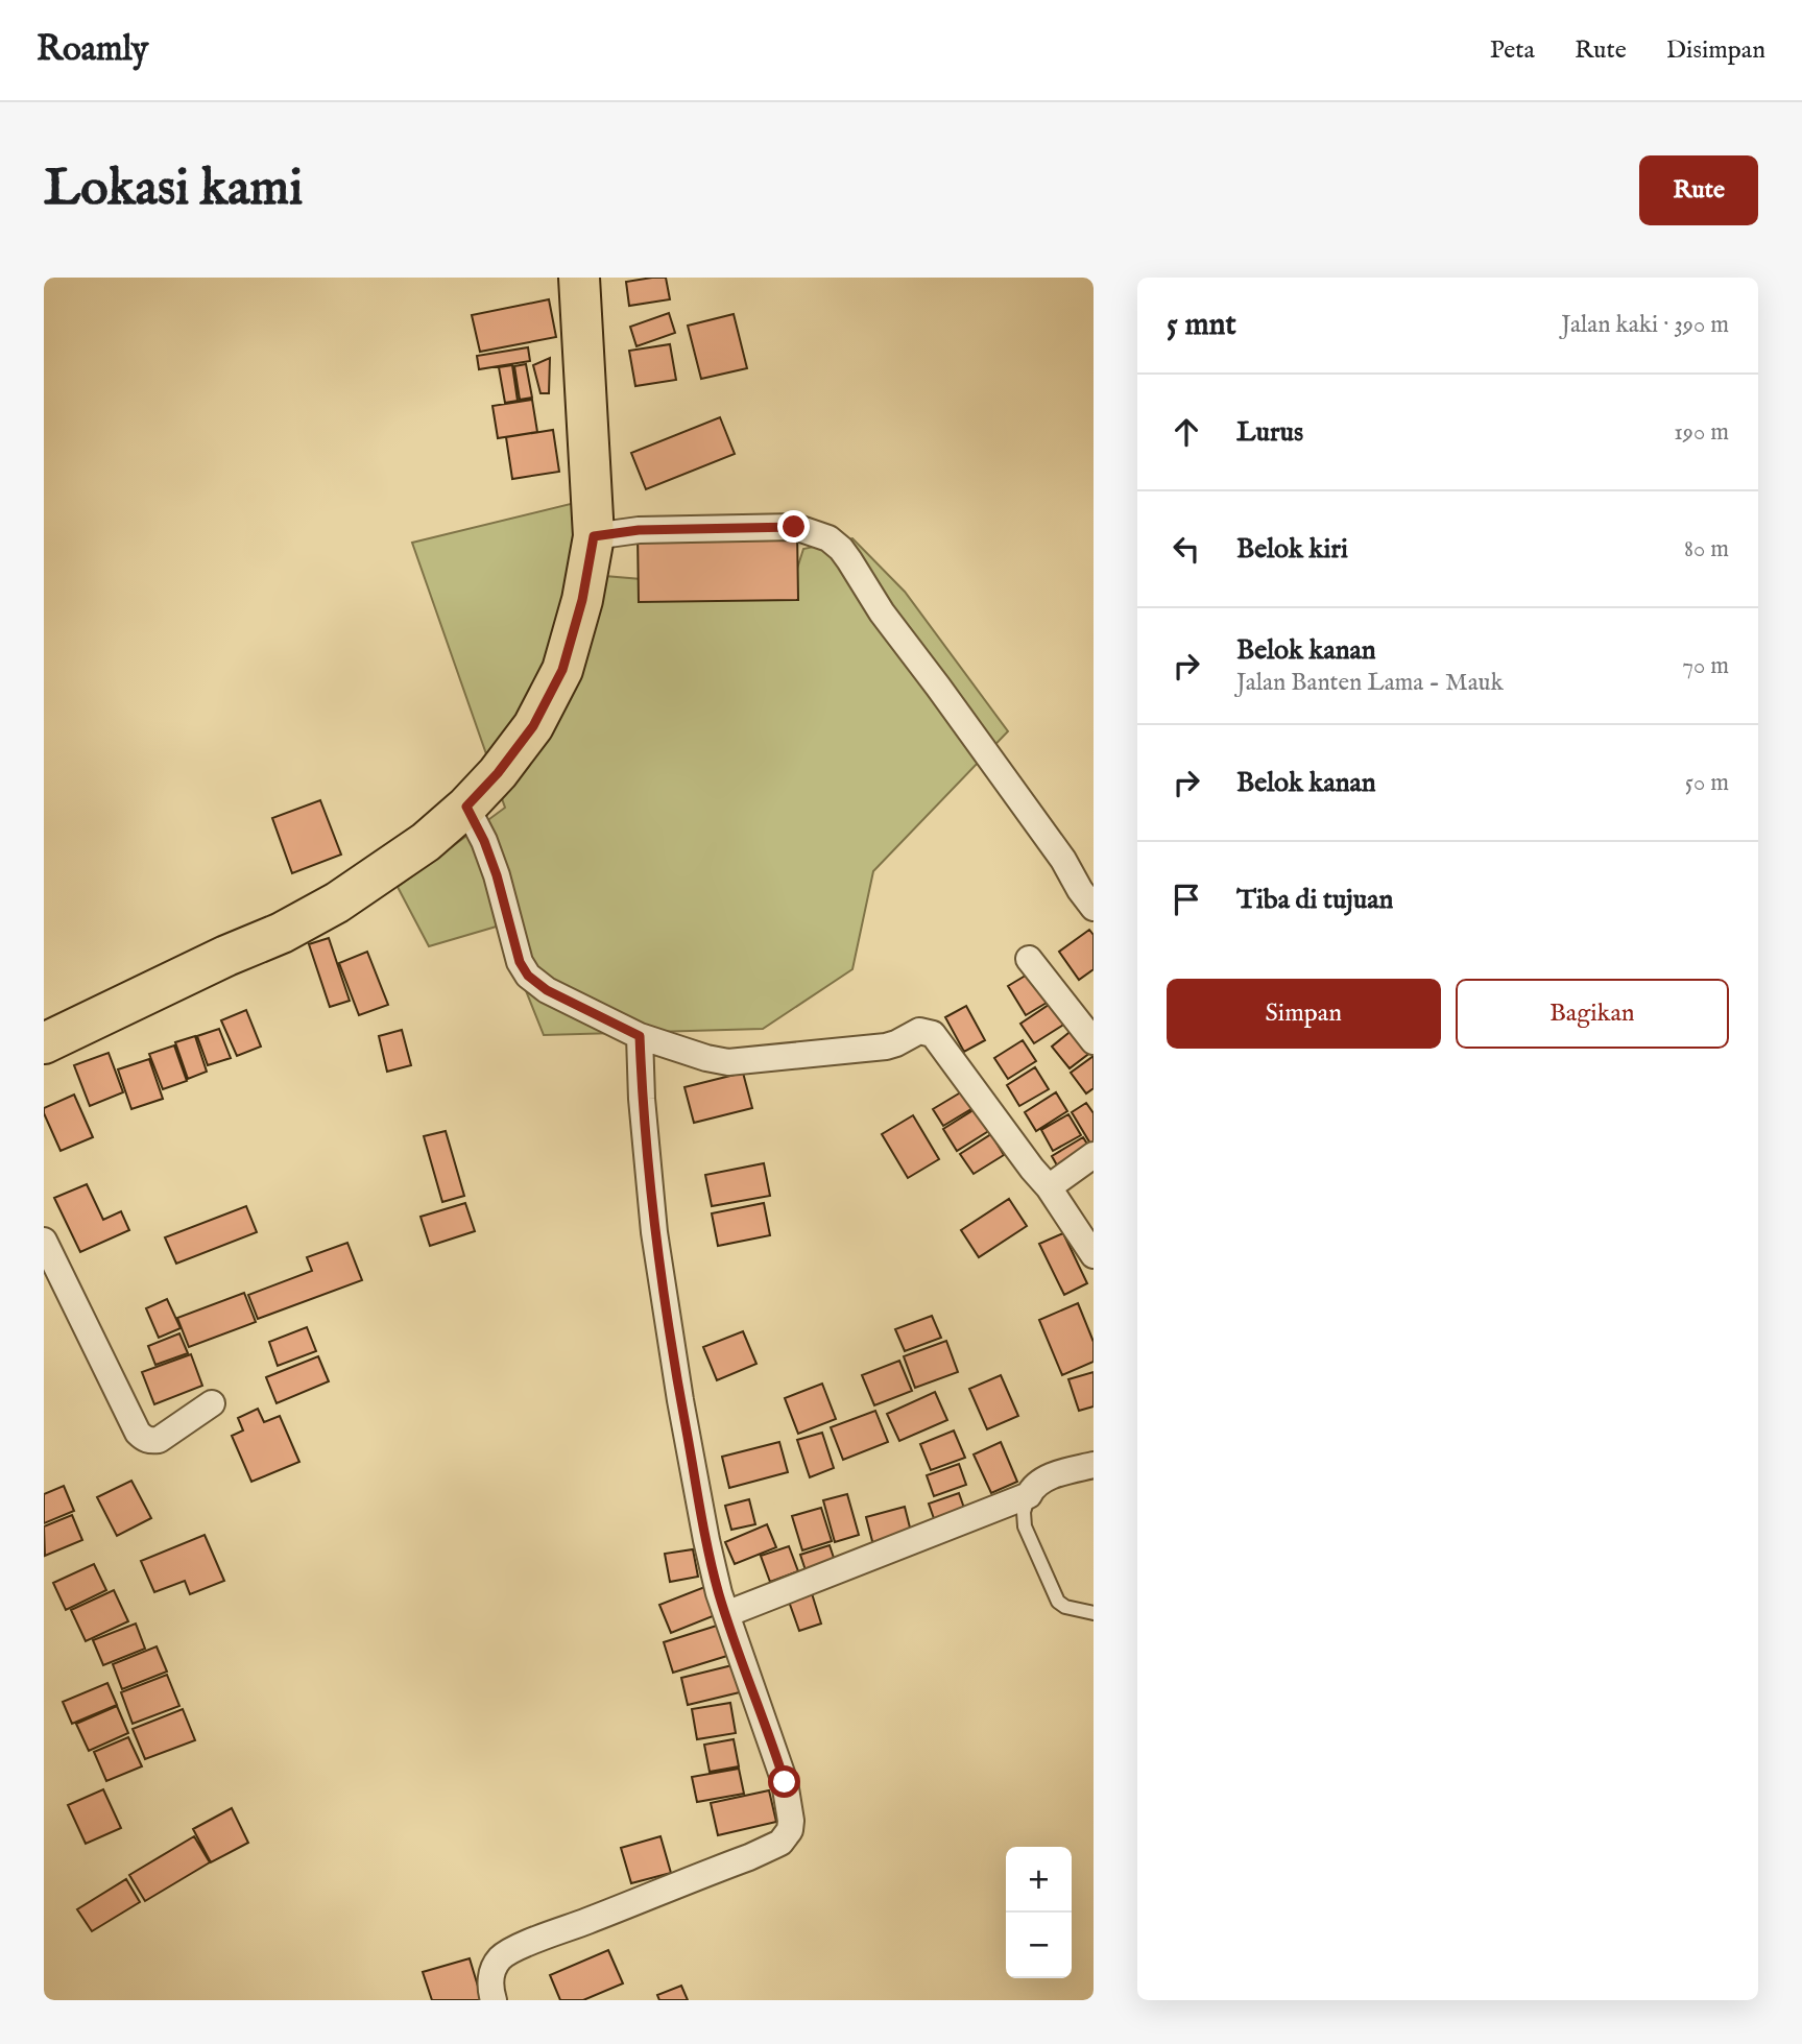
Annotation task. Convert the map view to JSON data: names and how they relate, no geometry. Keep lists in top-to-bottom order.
{
  "page": {
    "header": "Roamly",
    "nav": ["Peta", "Rute", "Disimpan"],
    "buttons": [
      "Rute",
      ["Simpan", "Bagikan"]
    ],
    "title": "Lokasi kami",
    "heading": ["5 mnt", "Jalan kaki · 390 m"],
    "list": [
      ["Lurus", "190 m"],
      ["Belok kiri", "80 m"],
      ["Belok kanan", "Jalan Banten Lama - Mauk", "70 m"],
      ["Belok kanan", "50 m"],
      "Tiba di tujuan"
    ],
    "map_buttons": ["+", "−"]
  }
}
